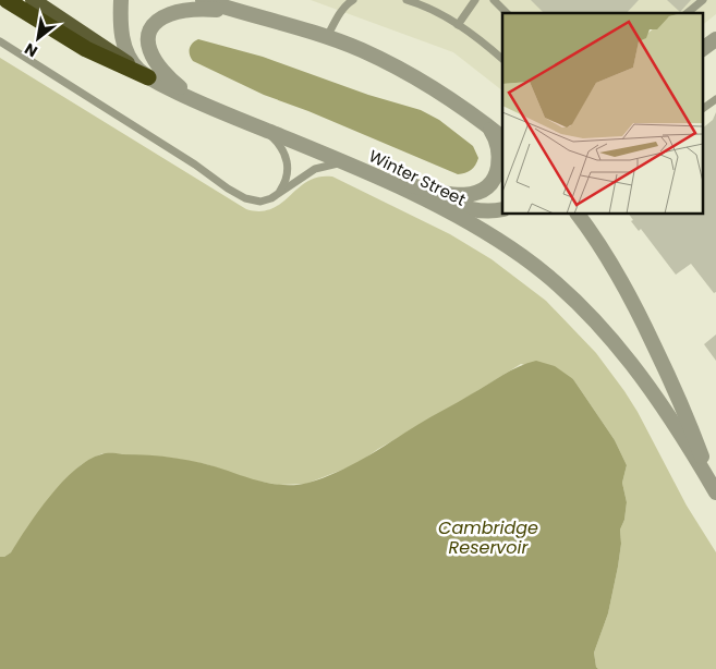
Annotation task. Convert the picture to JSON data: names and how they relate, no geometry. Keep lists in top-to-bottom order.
{
  "streets": {
    "main road": ["Winter Street"]
  },
  "water": ["Cambridge Reservoir"],
  "north": "bottom left"
}
